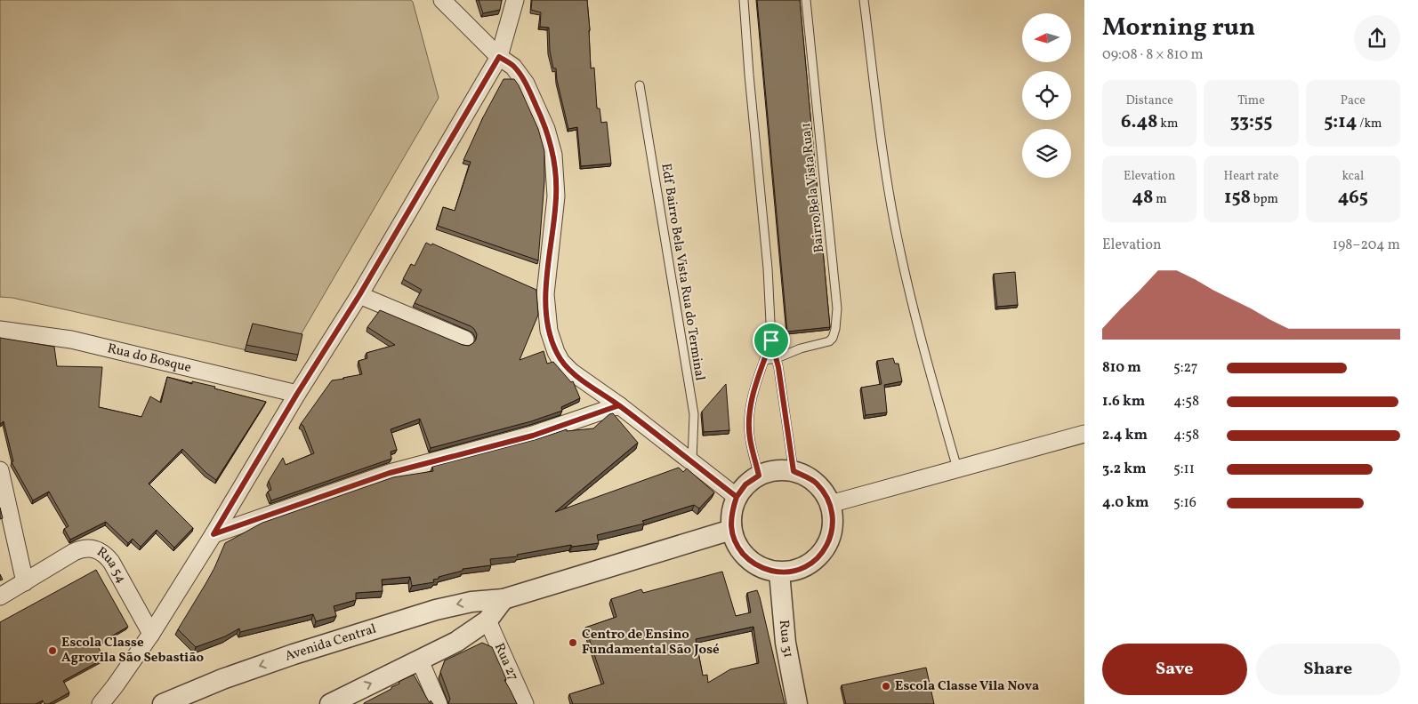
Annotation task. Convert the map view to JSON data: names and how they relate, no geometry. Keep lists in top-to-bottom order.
{
  "streets": {
    "street": [
      "Rua do Bosque",
      "Rua 54",
      "Rua 31",
      "Avenida Central",
      "Rua 27"
    ],
    "lane": ["Bairro Bela Vista Rua 1", "Edf Bairro Bela Vista Rua do Terminal"]
  },
  "crossings": [
    ["Rua 31", "Avenida Central"]
  ],
  "places": ["Centro de Ensino Fundamental São José", "Escola Classe Agrovila São Sebastião", "Escola Classe Vila Nova"],
  "north": "left",
  "page": {
    "heading": ["Morning run", "09:08 · 8 × 810 m"],
    "stats": [
      ["Distance", "6.48 km"],
      ["Time", "33:55"],
      ["Pace", "5:14 /km"],
      ["Elevation", "48 m"],
      ["Heart rate", "158 bpm"],
      ["kcal", "465"]
    ],
    "chart": ["Elevation", "198–204 m"],
    "list": [
      {
        "name": "810 m",
        "note": "5:27"
      },
      {
        "name": "1.6 km",
        "note": "4:58"
      },
      {
        "name": "2.4 km",
        "note": "4:58"
      },
      {
        "name": "3.2 km",
        "note": "5:11"
      },
      {
        "name": "4.0 km",
        "note": "5:16"
      }
    ],
    "buttons": ["Save", "Share"]
  }
}
